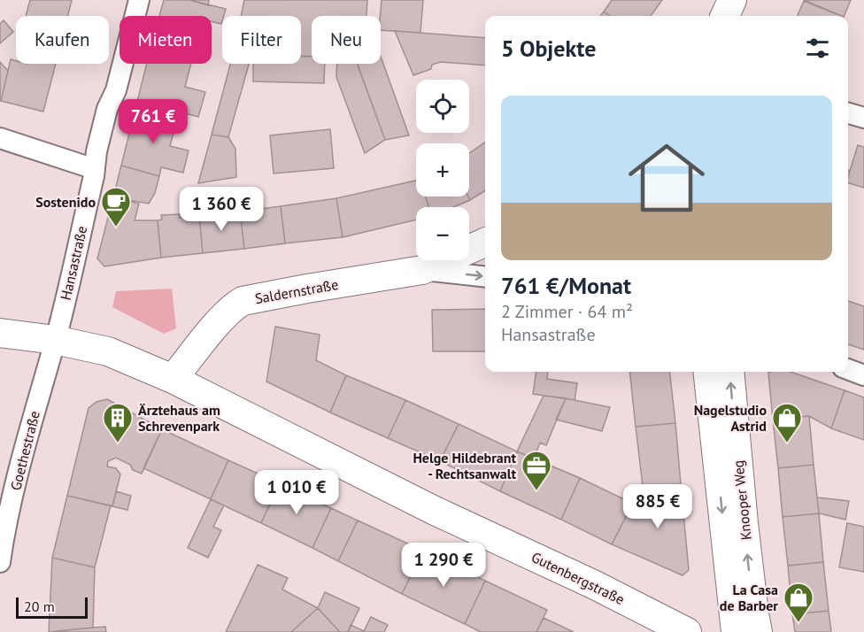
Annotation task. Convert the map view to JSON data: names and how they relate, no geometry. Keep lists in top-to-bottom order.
{
  "streets": {
    "main road": ["Saldernstraße", "Knooper Weg", "Gutenbergstraße"],
    "street": ["Hansastraße", "Goethestraße"]
  },
  "crossings": [
    ["Hansastraße", "Goethestraße"],
    ["Hansastraße", "Gutenbergstraße"],
    ["Saldernstraße", "Gutenbergstraße"],
    ["Goethestraße", "Gutenbergstraße"]
  ],
  "places": {
    "cafe": ["Sostenido"],
    "building": ["Ärztehaus am Schrevenpark"],
    "shop": ["Nagelstudio Astrid", "La Casa de Barber"],
    "office": ["Helge Hildebrant - Rechtsanwalt"]
  },
  "scale_bar": "20 m",
  "page": {
    "chip": [
      "Kaufen",
      "Mieten",
      "Filter",
      "Neu"
    ],
    "heading": "5 Objekte",
    "map_buttons": ["+", "−"],
    "list": [
      {
        "name": "761 €/Monat",
        "note": "2 Zimmer · 64 m² · Hansastraße"
      }
    ],
    "price": [
      "761 €",
      "1 360 €",
      "1 010 €",
      "885 €",
      "1 290 €"
    ],
    "scale": "20 m"
  }
}
